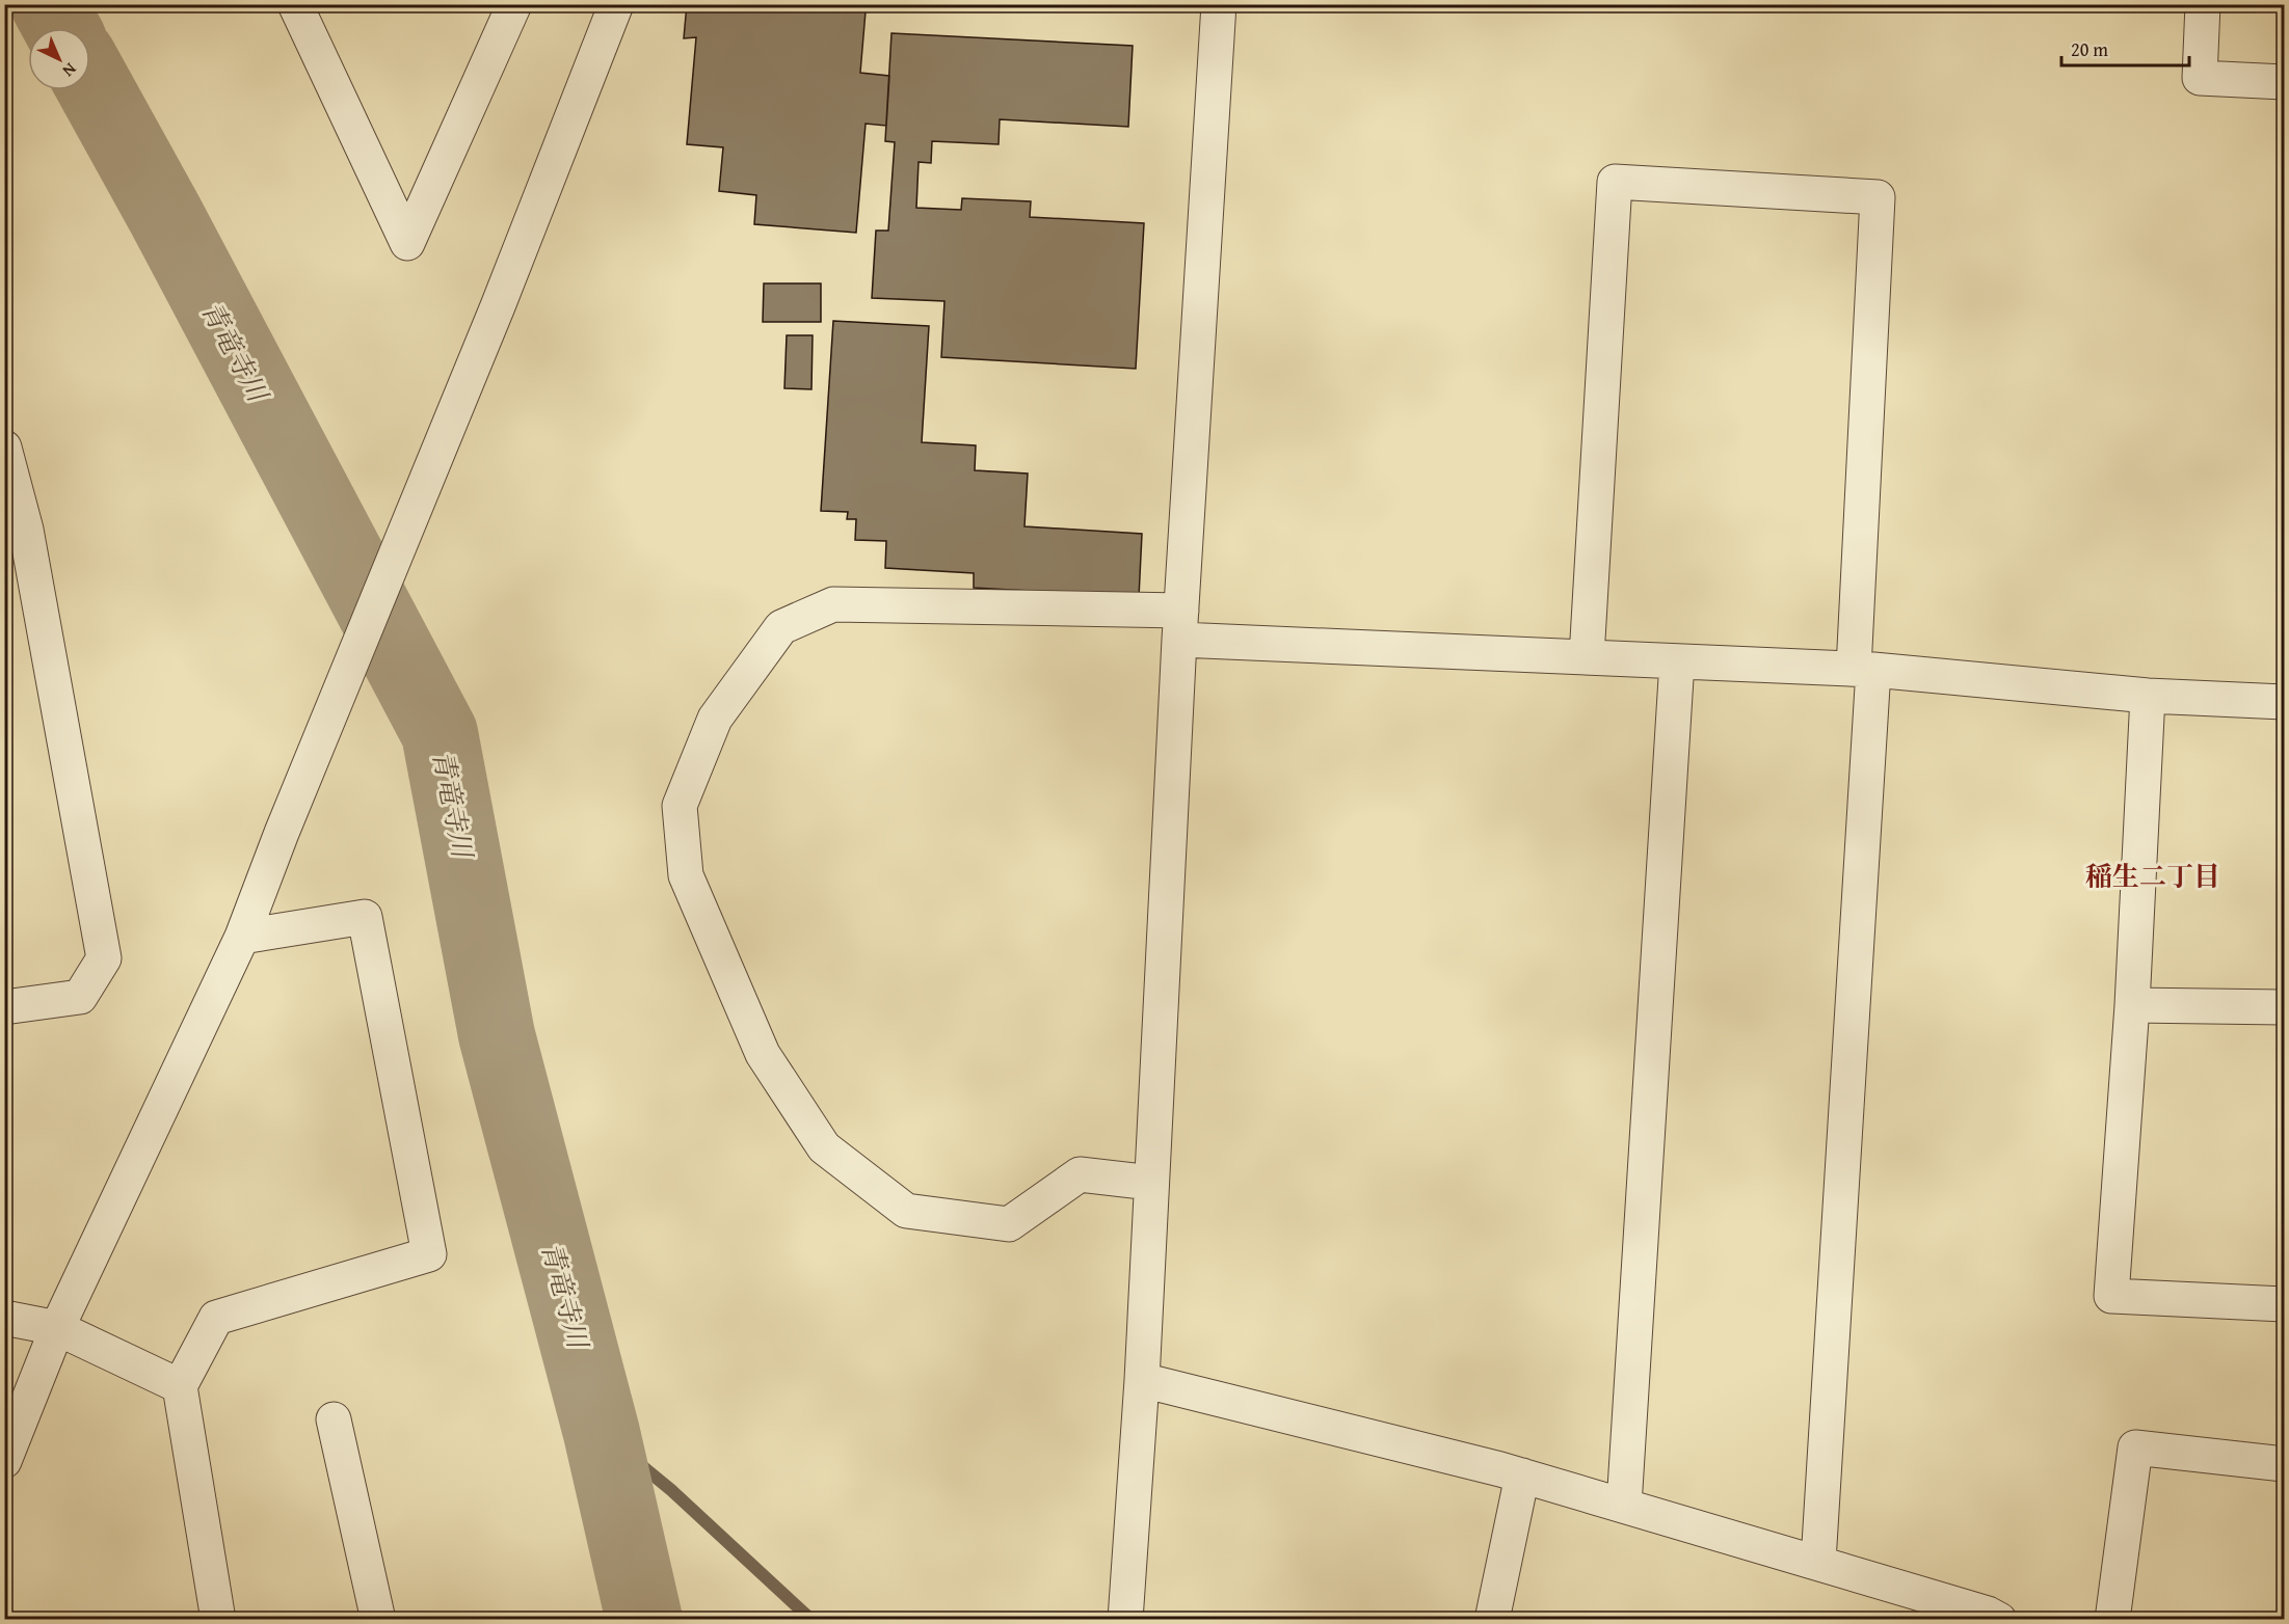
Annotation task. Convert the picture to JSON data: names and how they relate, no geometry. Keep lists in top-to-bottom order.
{
  "districts": ["稲生二丁目"],
  "water": ["青竜寺川"],
  "scale_bar": "20 m",
  "north": "bottom right"
}
